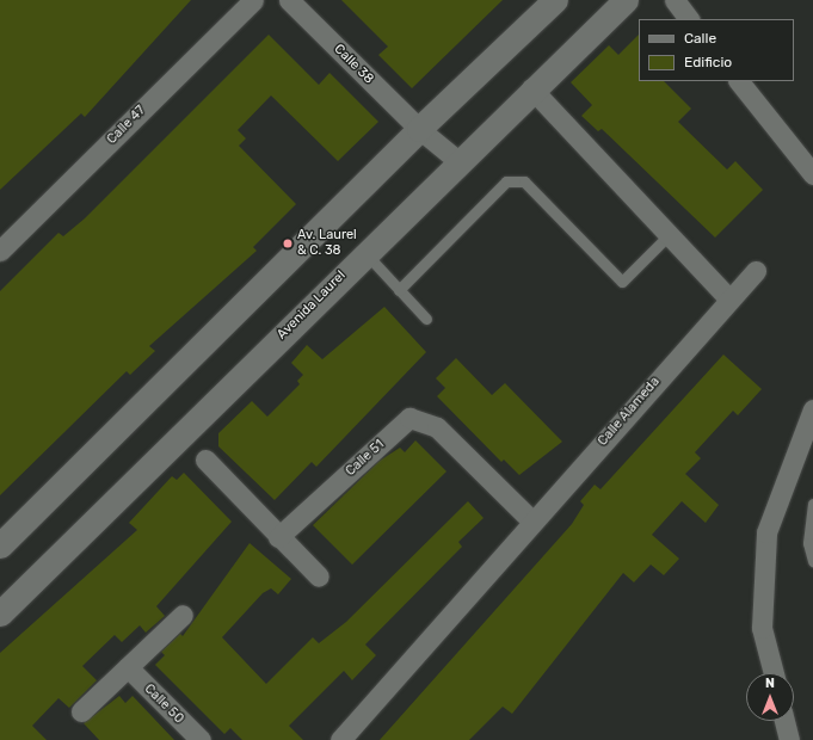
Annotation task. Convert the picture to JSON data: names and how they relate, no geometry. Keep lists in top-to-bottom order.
{
  "streets": {
    "street": [
      "Calle 38",
      "Calle 47",
      "Avenida Laurel",
      "Calle Alameda",
      "Calle 51",
      "Calle 50"
    ]
  },
  "crossings": [
    ["Calle 38", "Avenida Laurel"],
    ["Calle Alameda", "Calle 51"]
  ],
  "places": ["Av. Laurel & C. 38"],
  "legend": ["Calle", "Edificio"],
  "north": "top"
}
